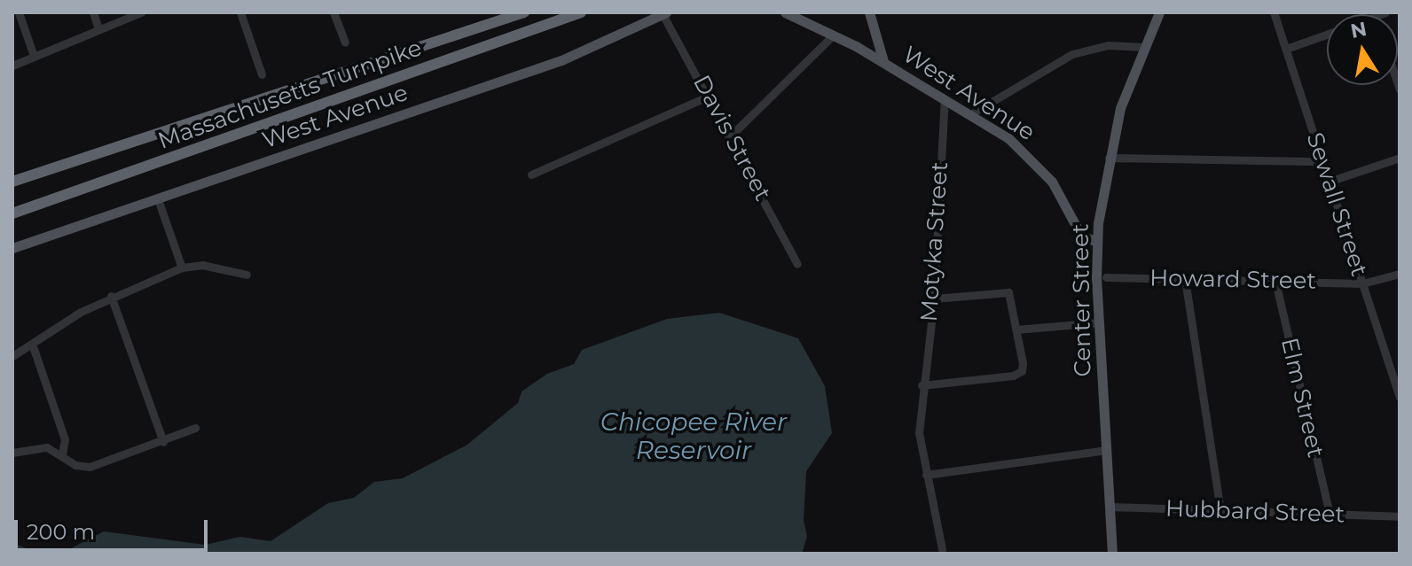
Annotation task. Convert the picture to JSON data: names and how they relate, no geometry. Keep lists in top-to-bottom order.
{
  "streets": {
    "highway": ["Massachusetts Turnpike"],
    "main road": ["West Avenue", "Center Street"],
    "street": [
      "Davis Street",
      "Sewall Street",
      "Motyka Street",
      "Howard Street",
      "Elm Street",
      "Hubbard Street"
    ]
  },
  "crossings": [
    ["West Avenue", "Davis Street"],
    ["West Avenue", "Motyka Street"],
    ["West Avenue", "Center Street"],
    ["Sewall Street", "Howard Street"],
    ["Howard Street", "Elm Street"],
    ["Center Street", "Hubbard Street"],
    ["Elm Street", "Hubbard Street"]
  ],
  "water": ["Chicopee River Reservoir"],
  "scale_bar": "200 m",
  "north": "top"
}
